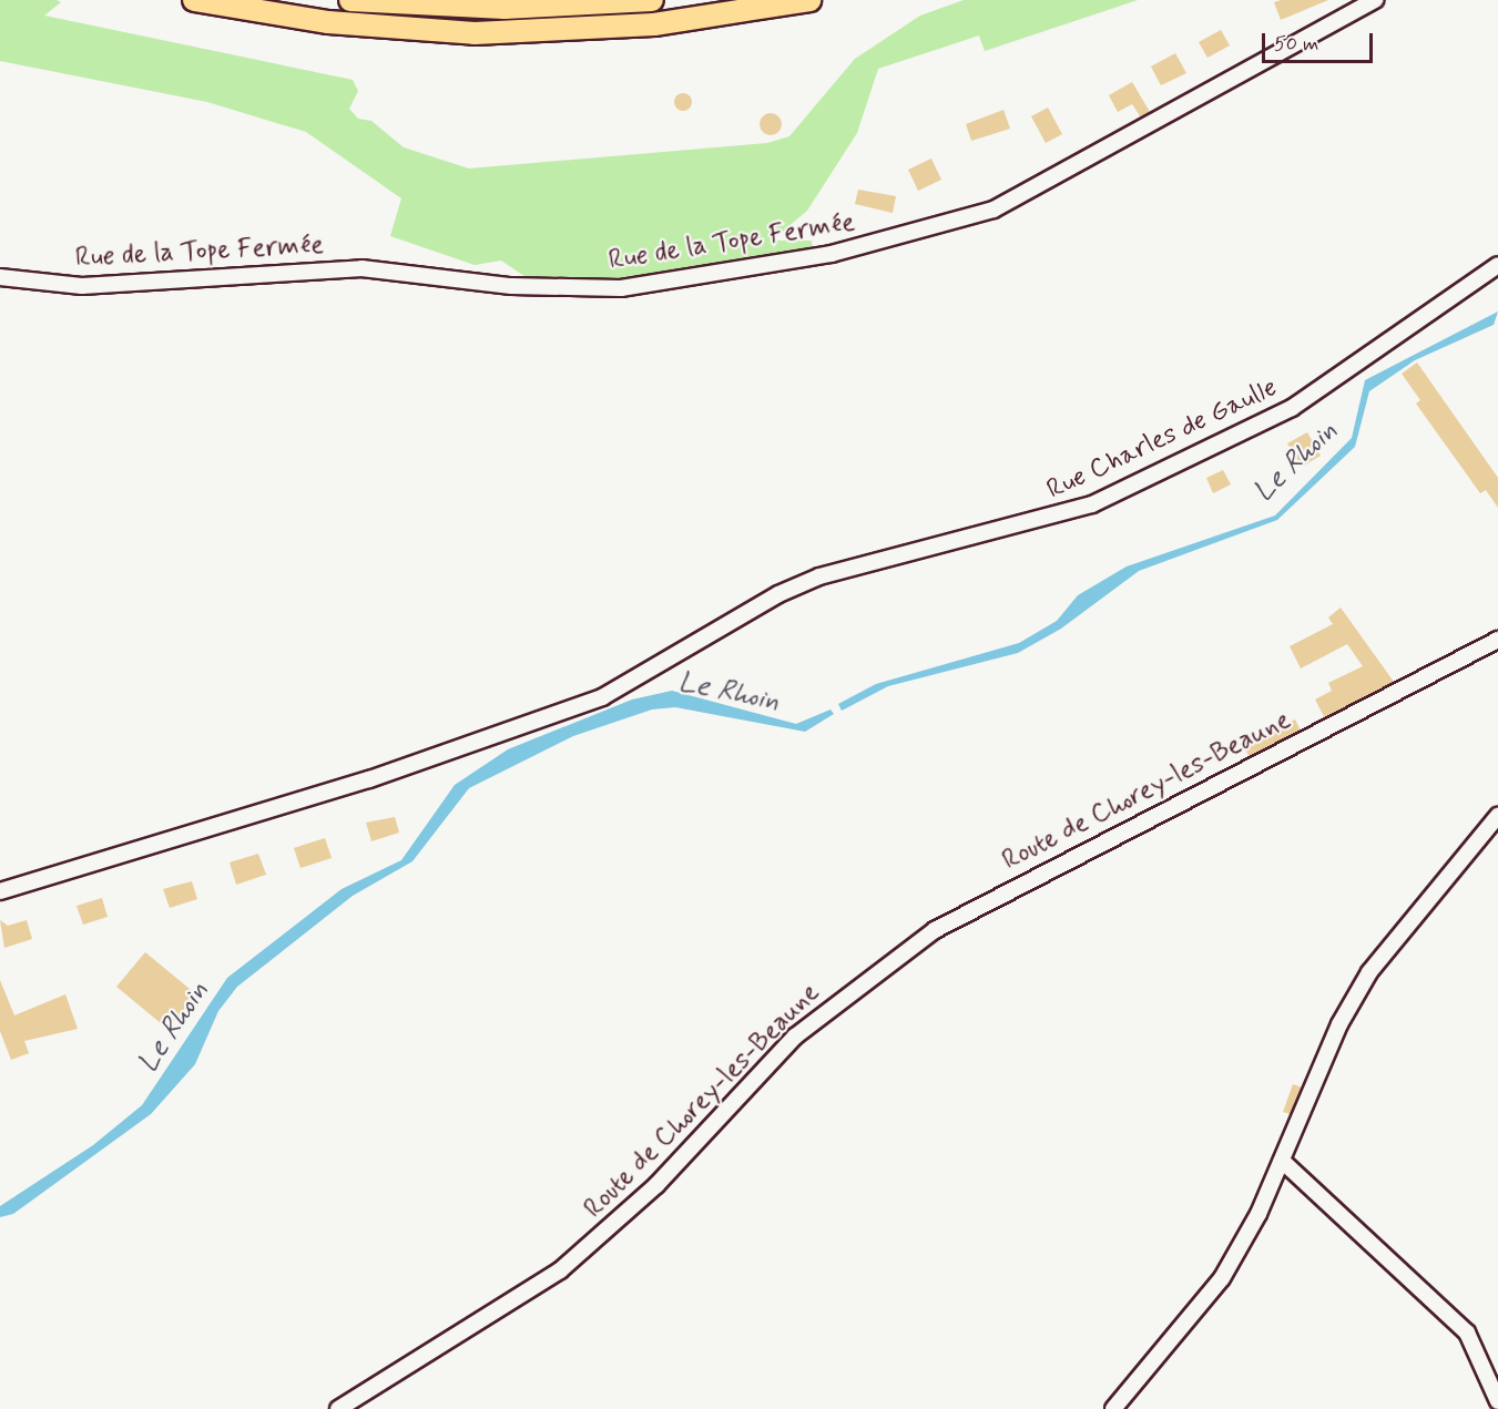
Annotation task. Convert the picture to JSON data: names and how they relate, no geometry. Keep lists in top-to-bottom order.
{
  "streets": {
    "street": ["Rue de la Tope Fermée", "Rue Charles de Gaulle", "Route de Chorey-les-Beaune"]
  },
  "water": ["Le Rhoin"],
  "scale_bar": "50 m"
}
